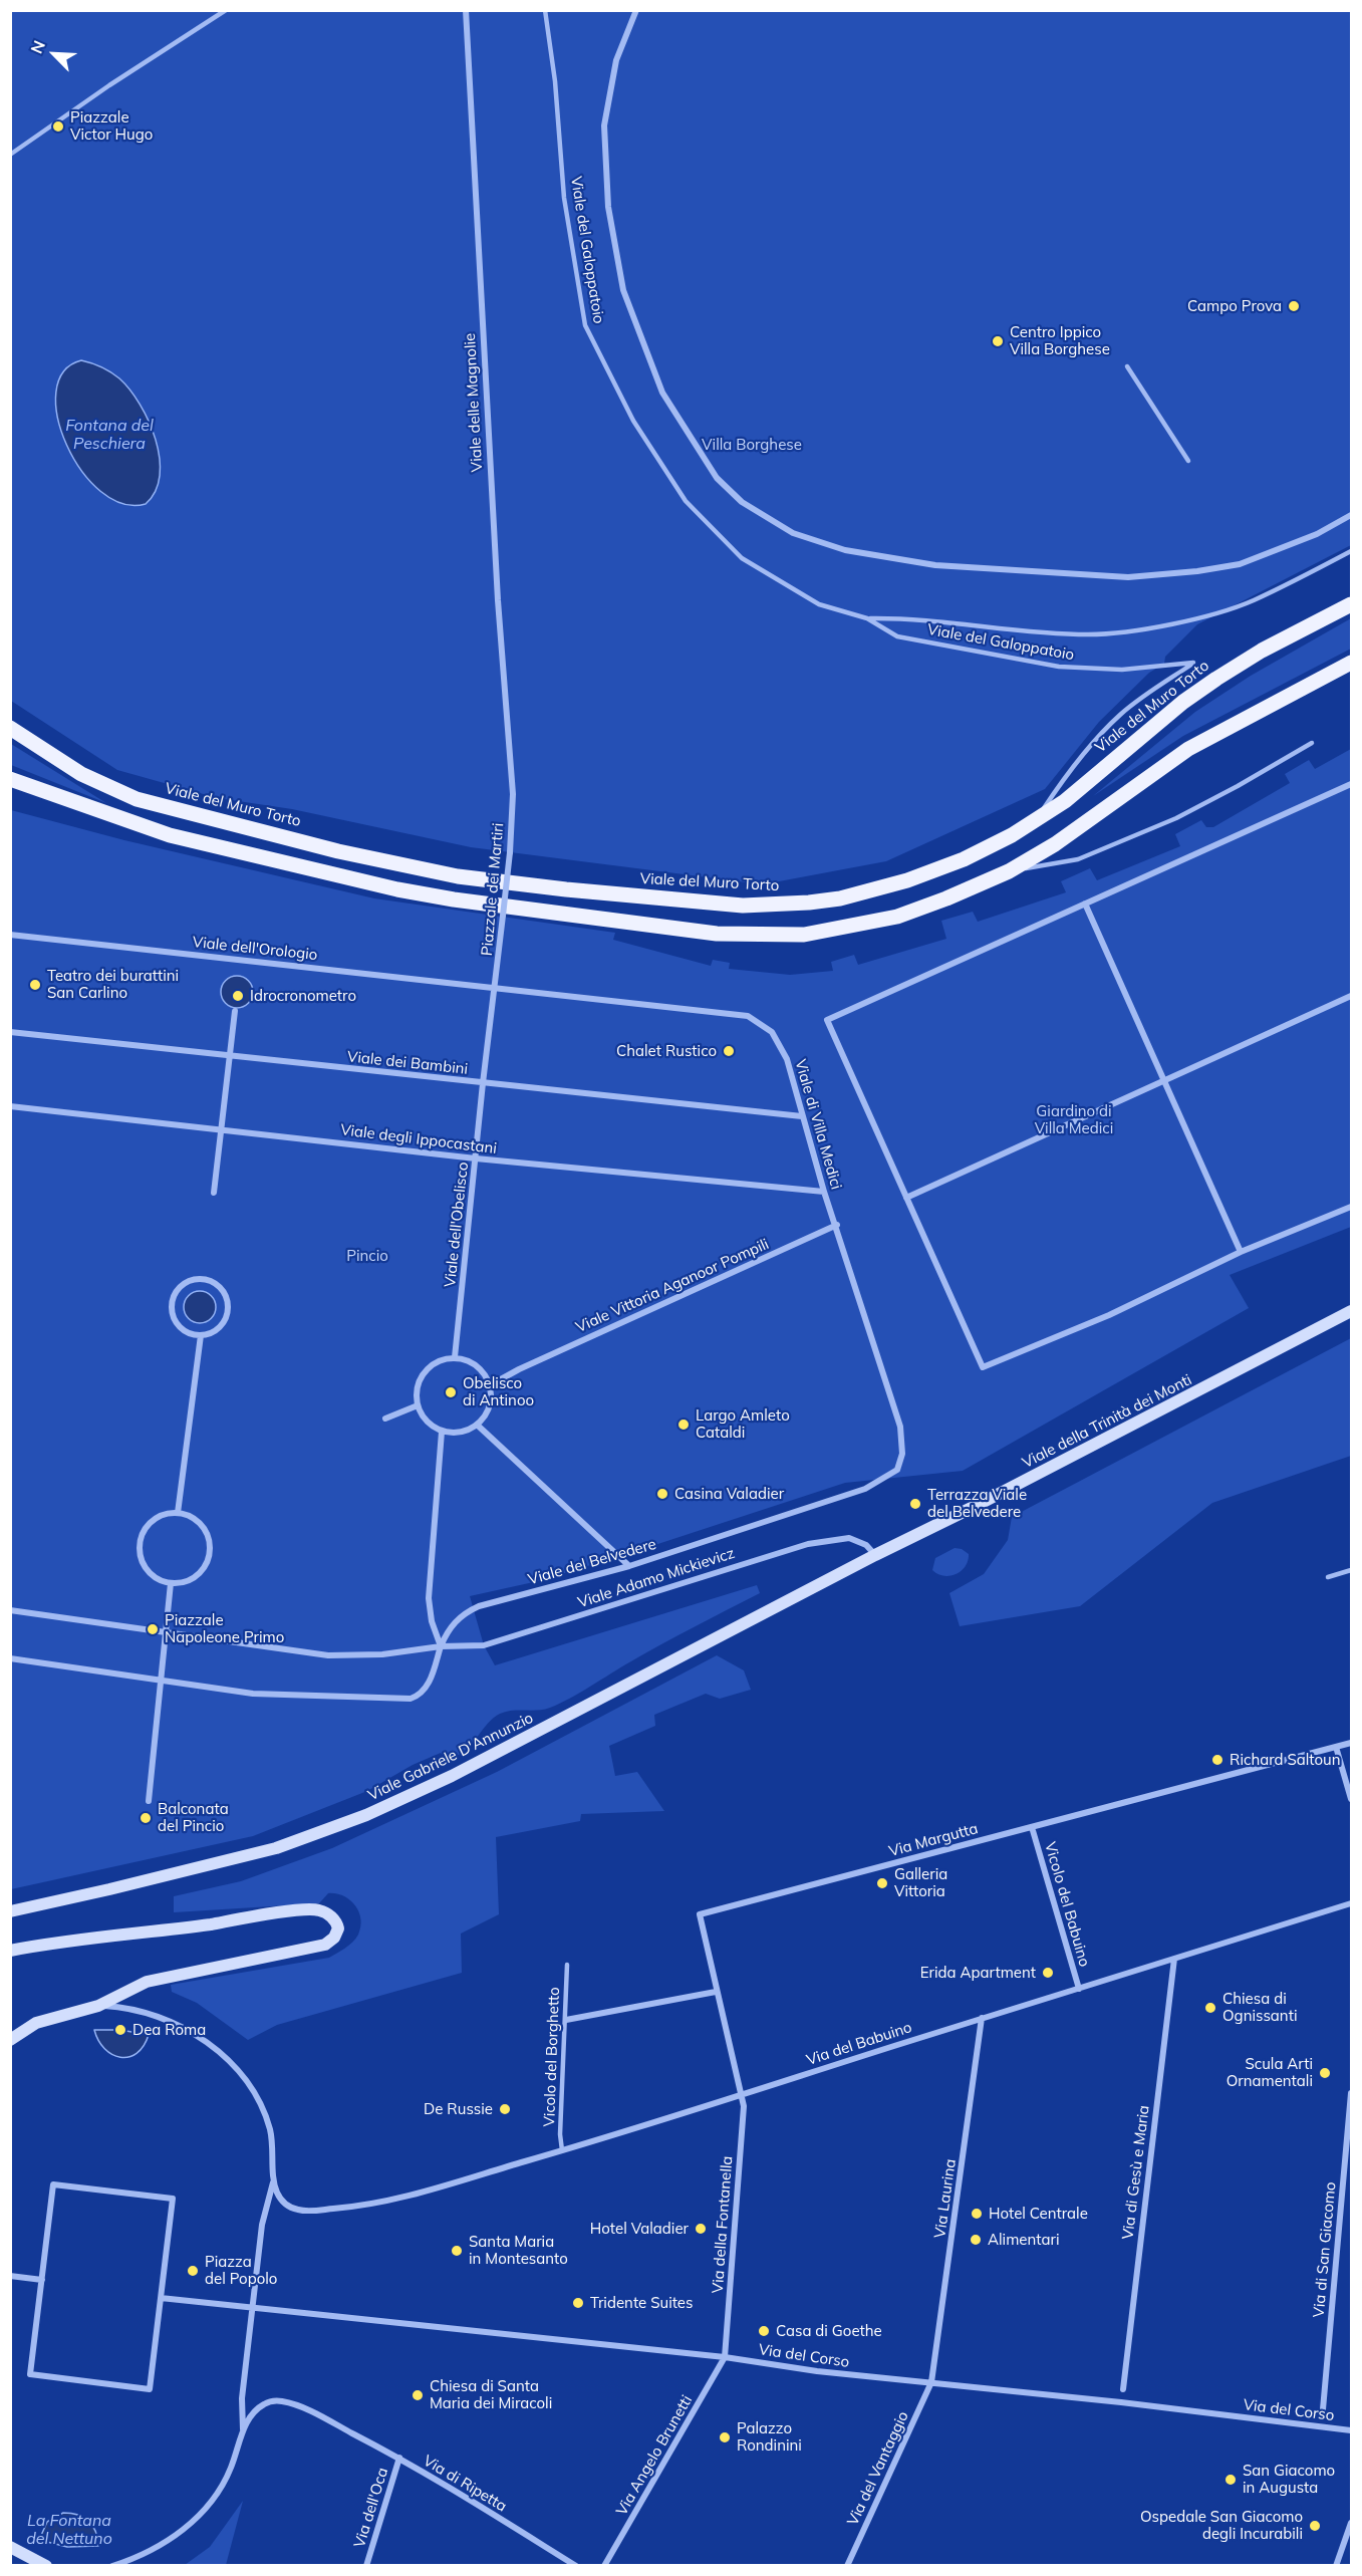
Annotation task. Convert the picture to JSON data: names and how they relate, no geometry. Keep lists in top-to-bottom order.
{
  "streets": {
    "main road": ["Viale del Muro Torto"],
    "street": [
      "Viale delle Magnolie",
      "Piazzale dei Martiri",
      "Viale dell'Orologio",
      "Viale dei Bambini",
      "Viale di Villa Medici",
      "Viale degli Ippocastani",
      "Viale dell'Obelisco",
      "Viale Vittoria Aganoor Pompili",
      "Viale della Trinità dei Monti",
      "Viale del Belvedere",
      "Viale Adamo Mickievicz",
      "Viale Gabriele D'Annunzio",
      "Via Margutta",
      "Vicolo del Babuino",
      "Via del Babuino",
      "Via di Gesù e Maria",
      "Via Laurina",
      "Via della Fontanella",
      "Via di San Giacomo",
      "Via del Corso",
      "Via Angelo Brunetti",
      "Via del Vantaggio",
      "Via di Ripetta",
      "Via dell'Oca"
    ],
    "lane": ["Viale del Galoppatoio", "Vicolo del Borghetto"]
  },
  "crossings": [
    ["Viale del Galoppatoio", "Viale del Muro Torto"],
    ["Viale delle Magnolie", "Piazzale dei Martiri"],
    ["Piazzale dei Martiri", "Viale dell'Orologio"],
    ["Piazzale dei Martiri", "Viale di Villa Medici"],
    ["Piazzale dei Martiri", "Viale dell'Obelisco"],
    ["Viale dell'Orologio", "Viale di Villa Medici"],
    ["Viale dell'Orologio", "Viale dell'Obelisco"],
    ["Viale dei Bambini", "Viale di Villa Medici"],
    ["Viale dei Bambini", "Viale dell'Obelisco"],
    ["Viale di Villa Medici", "Viale degli Ippocastani"],
    ["Viale di Villa Medici", "Viale dell'Obelisco"],
    ["Viale di Villa Medici", "Viale Vittoria Aganoor Pompili"],
    ["Viale di Villa Medici", "Viale del Belvedere"],
    ["Viale degli Ippocastani", "Viale dell'Obelisco"],
    ["Viale dell'Obelisco", "Viale Vittoria Aganoor Pompili"],
    ["Viale della Trinità dei Monti", "Viale Adamo Mickievicz"],
    ["Viale della Trinità dei Monti", "Viale Gabriele D'Annunzio"],
    ["Viale del Belvedere", "Viale Adamo Mickievicz"],
    ["Viale Adamo Mickievicz", "Viale Gabriele D'Annunzio"],
    ["Via Margutta", "Vicolo del Babuino"],
    ["Via Margutta", "Via del Babuino"],
    ["Via Margutta", "Via della Fontanella"],
    ["Vicolo del Babuino", "Via del Babuino"],
    ["Via del Babuino", "Vicolo del Borghetto"],
    ["Via del Babuino", "Via di Gesù e Maria"],
    ["Via del Babuino", "Via Laurina"],
    ["Via del Babuino", "Via della Fontanella"],
    ["Via Laurina", "Via del Corso"],
    ["Via Laurina", "Via del Vantaggio"],
    ["Via della Fontanella", "Via del Corso"],
    ["Via della Fontanella", "Via Angelo Brunetti"],
    ["Via del Corso", "Via Angelo Brunetti"],
    ["Via del Corso", "Via del Vantaggio"],
    ["Via di Ripetta", "Via dell'Oca"]
  ],
  "water": ["Fontana del Peschiera", "La Fontana del Nettuno"],
  "parks": ["Villa Borghese", "Giardino di Villa Medici", "Pincio"],
  "places": [
    "Piazzale Victor Hugo",
    "Campo Prova",
    "Centro Ippico Villa Borghese",
    "Teatro dei burattini San Carlino",
    "Idrocronometro",
    "Chalet Rustico",
    "Obelisco di Antinoo",
    "Largo Amleto Cataldi",
    "Casina Valadier",
    "Terrazza Viale del Belvedere",
    "Piazzale Napoleone Primo",
    "Richard Saltoun",
    "Balconata del Pincio",
    "Galleria Vittoria",
    "Erida Apartment",
    "Chiesa di Ognissanti",
    "Dea Roma",
    "Scula Arti Ornamentali",
    "De Russie",
    "Hotel Centrale",
    "Hotel Valadier",
    "Alimentari",
    "Santa Maria in Montesanto",
    "Piazza del Popolo",
    "Tridente Suites",
    "Casa di Goethe",
    "Chiesa di Santa Maria dei Miracoli",
    "Palazzo Rondinini",
    "San Giacomo in Augusta",
    "Ospedale San Giacomo degli Incurabili"
  ],
  "north": "top left"
}
